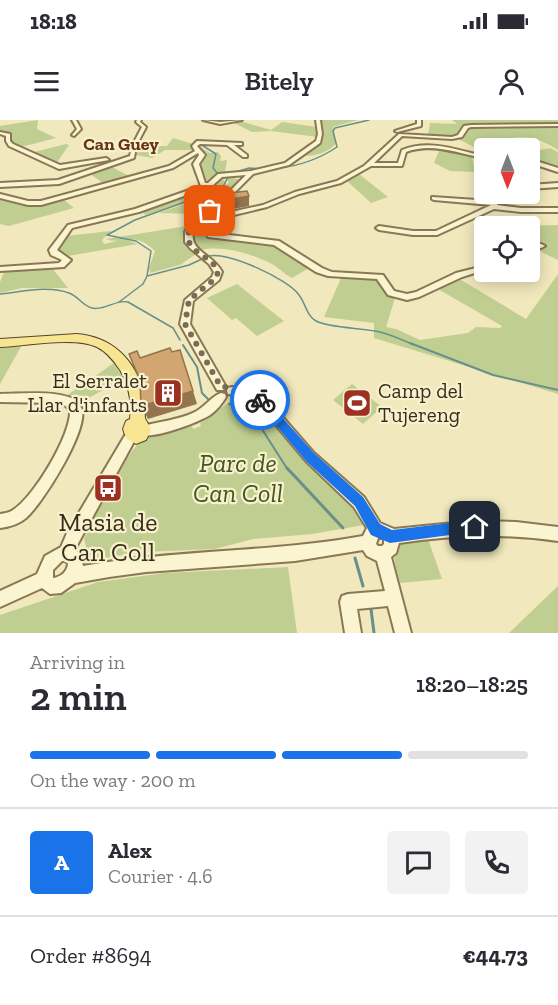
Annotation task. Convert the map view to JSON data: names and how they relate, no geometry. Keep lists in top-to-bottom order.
{
  "districts": ["Can Guey"],
  "parks": ["Parc de Can Coll"],
  "places": {
    "building": ["El Serralet Llar d'infants"],
    "sports": ["Camp del Tujereng"],
    "bus stop": ["Masia de Can Coll"]
  },
  "north": "bottom",
  "page": {
    "status": "18:18",
    "header": "Bitely",
    "heading": ["2 min", "Arriving in", "18:20–18:25"],
    "panel": [
      "Alex",
      "Courier · 4.6",
      "Order #8694",
      "€44.73"
    ],
    "bar": "On the way · 200 m",
    "round": "A"
  }
}
